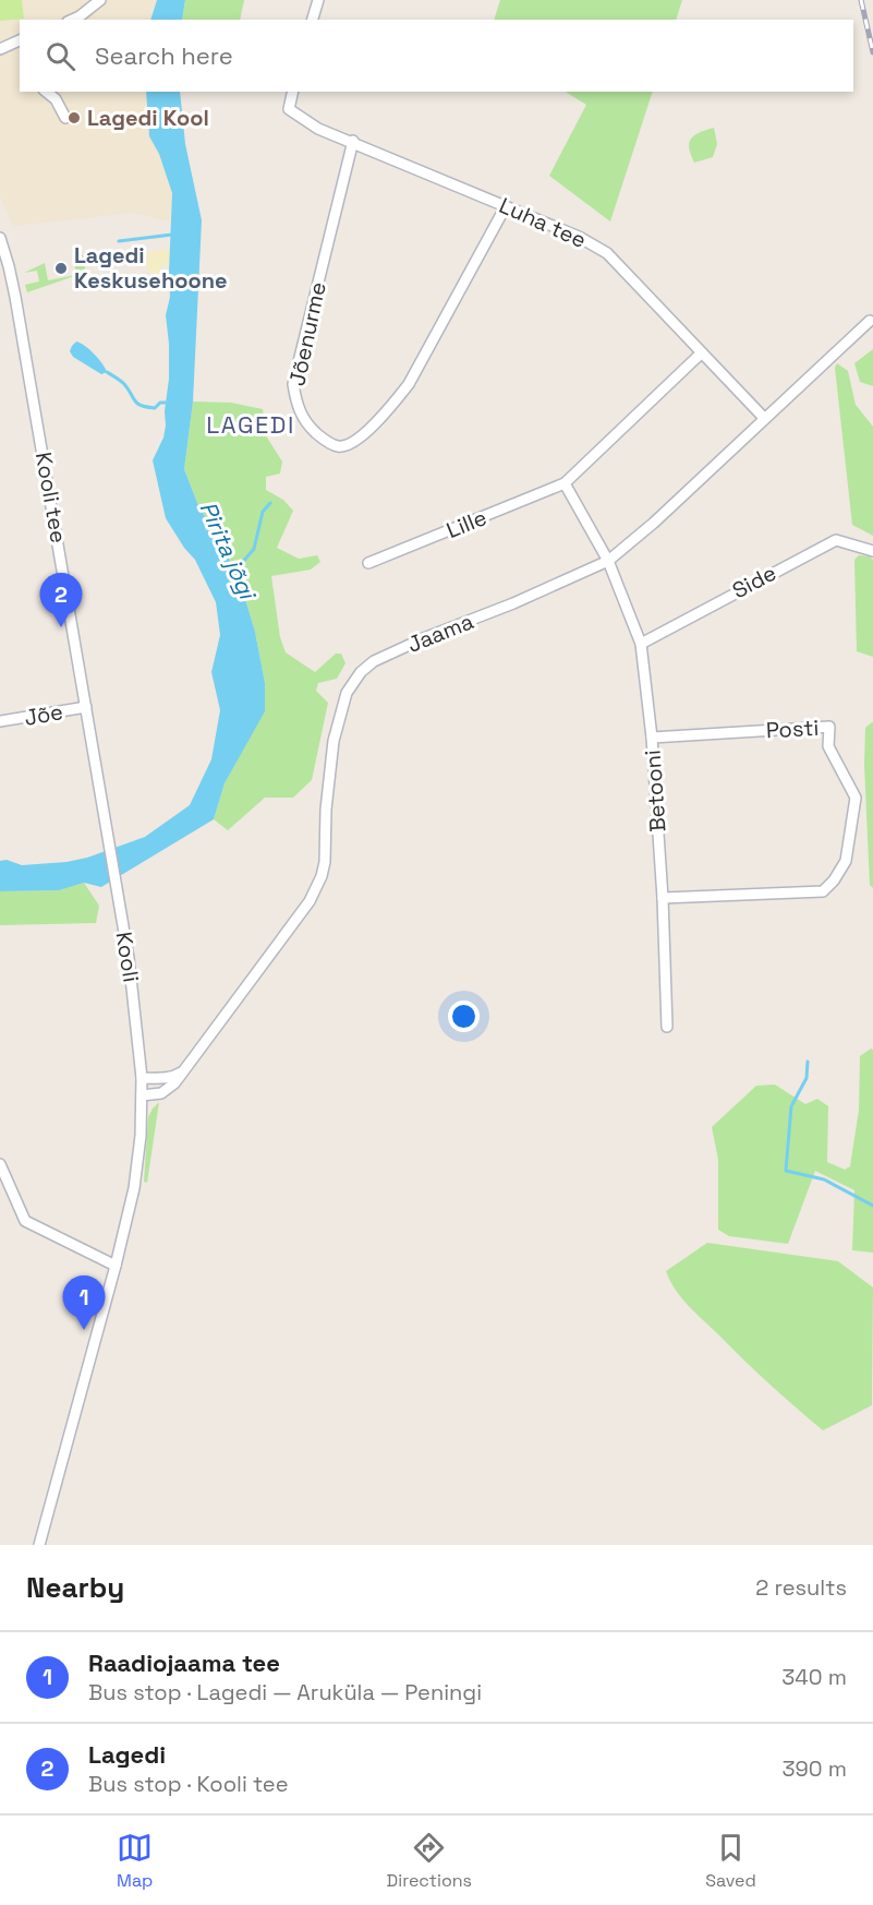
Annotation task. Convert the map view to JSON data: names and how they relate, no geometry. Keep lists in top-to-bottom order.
{
  "streets": {
    "street": [
      "Luha tee",
      "Jõenurme",
      "Kooli tee",
      "Lille",
      "Side",
      "Jaama",
      "Jõe",
      "Posti",
      "Betooni",
      "Kooli"
    ]
  },
  "crossings": [
    ["Luha tee", "Jõenurme"],
    ["Luha tee", "Lille"],
    ["Luha tee", "Jaama"],
    ["Kooli tee", "Jõe"],
    ["Kooli tee", "Kooli"],
    ["Side", "Betooni"],
    ["Jaama", "Betooni"],
    ["Jaama", "Kooli"],
    ["Posti", "Betooni"]
  ],
  "districts": ["LAGEDI"],
  "water": ["Pirita jõgi"],
  "places": ["Lagedi Kool", "Lagedi Keskusehoone"],
  "page": {
    "search": "Search here",
    "pins": ["2", "1"],
    "heading": ["Nearby", "2 results"],
    "list": [
      {
        "mark": "1",
        "name": "Raadiojaama tee",
        "note": "Bus stop · Lagedi — Aruküla — Peningi",
        "value": "340 m"
      },
      {
        "mark": "2",
        "name": "Lagedi",
        "note": "Bus stop · Kooli tee",
        "value": "390 m"
      }
    ],
    "nav": ["Map", "Directions", "Saved"]
  }
}
